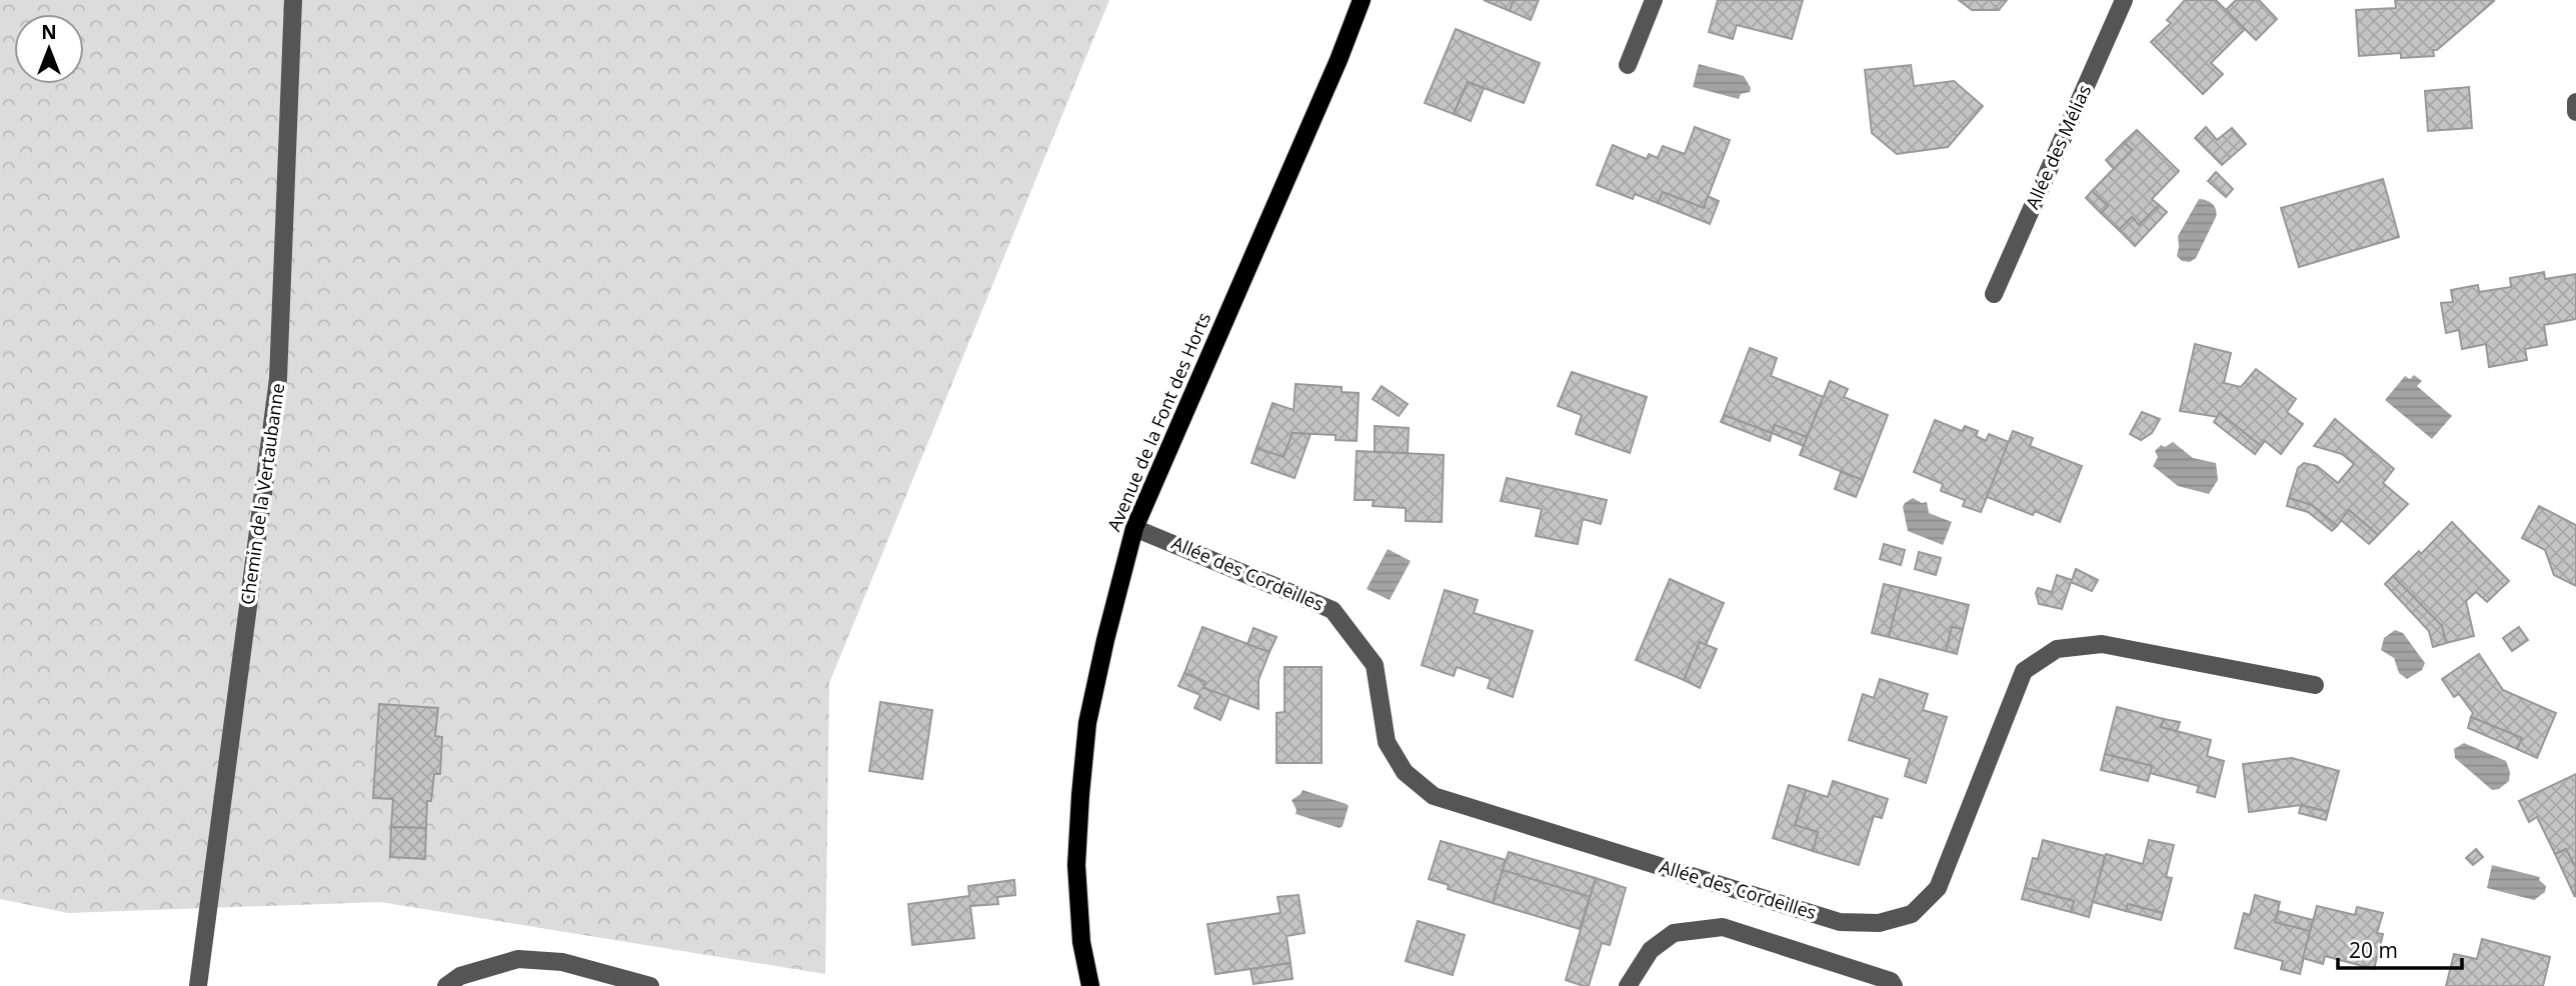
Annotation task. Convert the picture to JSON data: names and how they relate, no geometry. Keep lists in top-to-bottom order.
{
  "streets": {
    "main road": ["Avenue de la Font des Horts"],
    "street": ["Allée des Mélias", "Chemin de la Vertaubanne", "Allée des Cordeilles"]
  },
  "crossings": [
    ["Avenue de la Font des Horts", "Allée des Cordeilles"]
  ],
  "scale_bar": "20 m",
  "north": "top"
}
